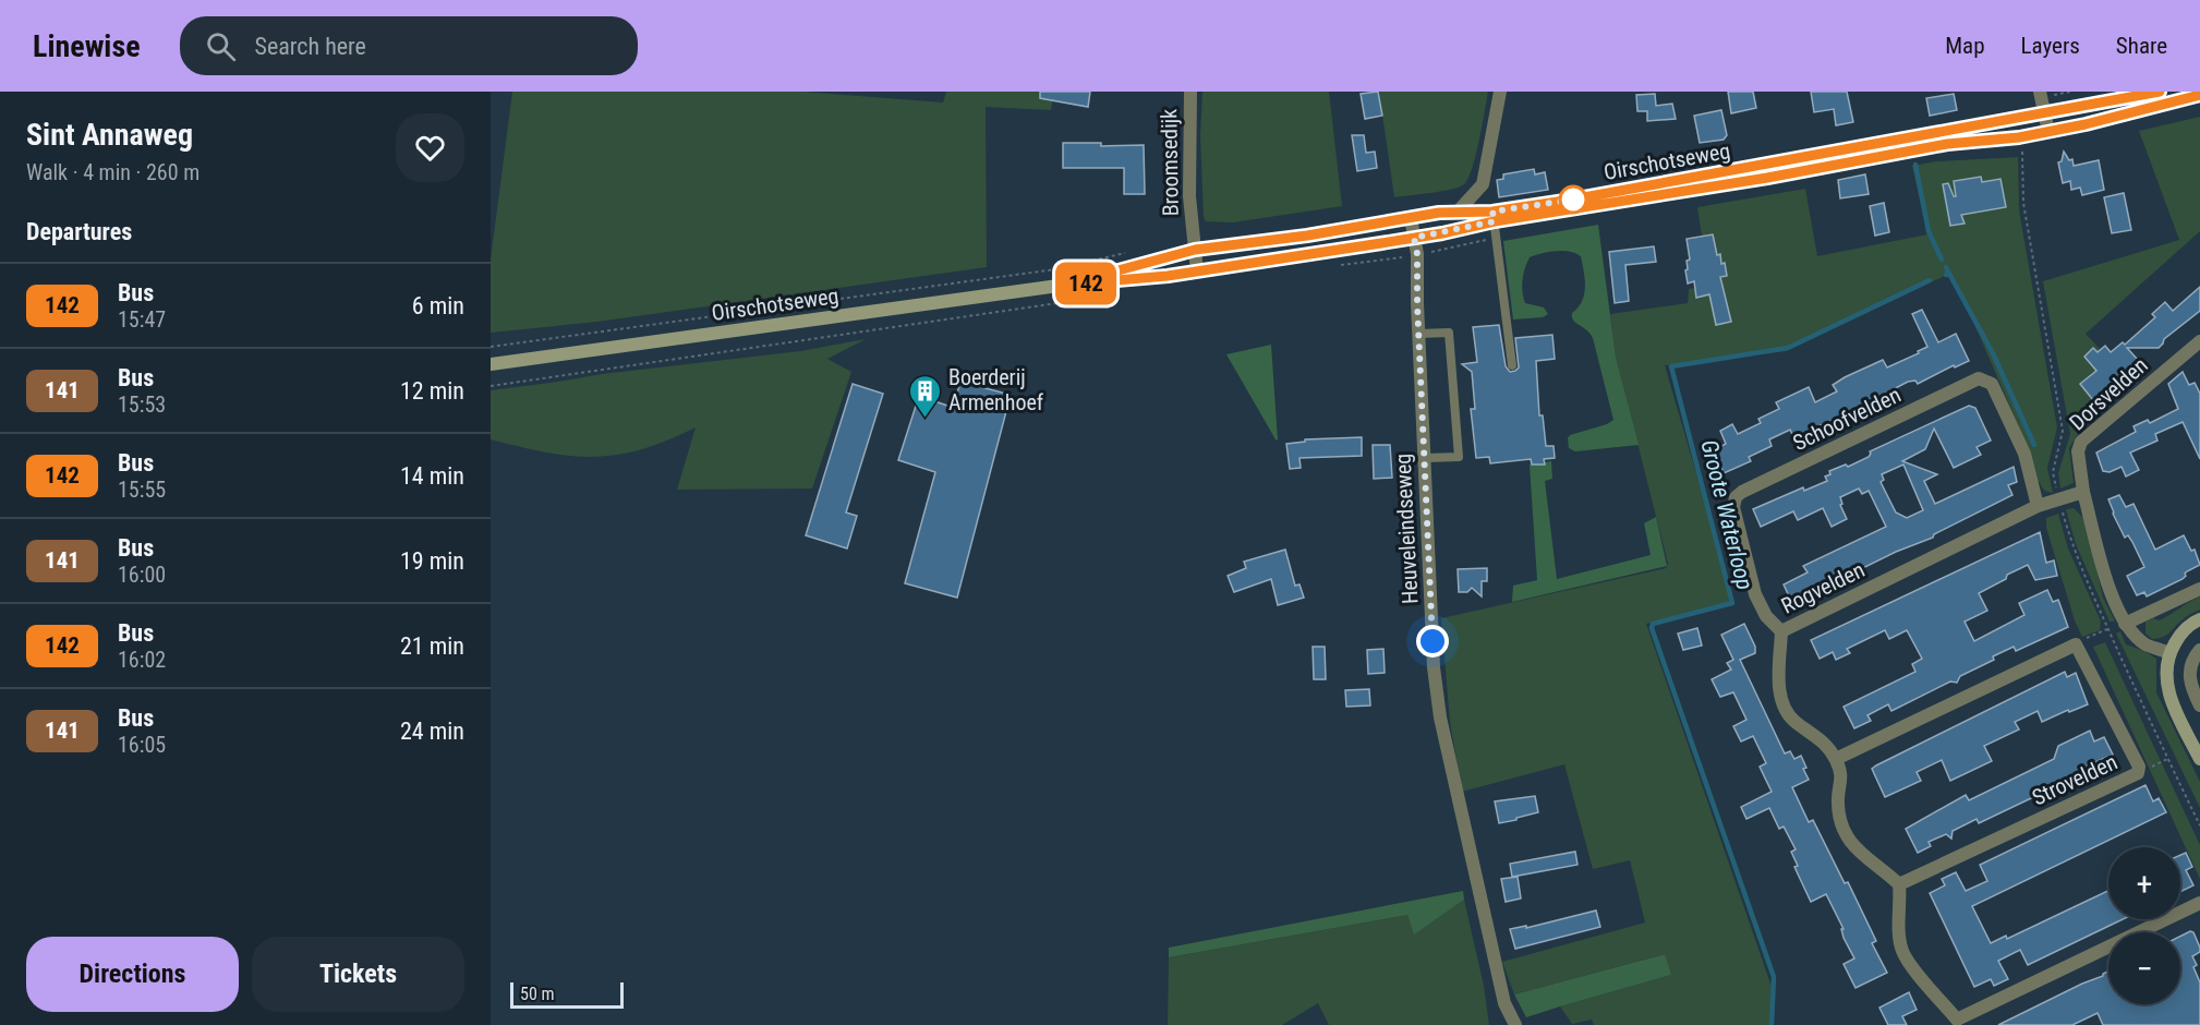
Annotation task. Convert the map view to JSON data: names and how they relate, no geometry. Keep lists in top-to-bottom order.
{
  "streets": {
    "main road": ["Oirschotseweg"],
    "street": [
      "Broomsedijk",
      "Dorsvelden",
      "Schoofvelden",
      "Heuveleindseweg",
      "Rogvelden",
      "Strovelden"
    ]
  },
  "crossings": [
    ["Oirschotseweg", "Broomsedijk"],
    ["Oirschotseweg", "Heuveleindseweg"],
    ["Dorsvelden", "Rogvelden"],
    ["Schoofvelden", "Rogvelden"]
  ],
  "water": ["Groote Waterloop"],
  "places": {
    "building": ["Boerderij Armenhoef"]
  },
  "lines": ["bus line 142"],
  "scale_bar": "50 m",
  "page": {
    "header": "Linewise",
    "search": "Search here",
    "nav": ["Map", "Layers", "Share"],
    "heading": [
      ["Sint Annaweg", "Walk · 4 min · 260 m"],
      "Departures"
    ],
    "on_map": "142",
    "list": [
      {
        "mark": "142",
        "name": "Bus",
        "note": "15:47",
        "value": "6 min"
      },
      {
        "mark": "141",
        "name": "Bus",
        "note": "15:53",
        "value": "12 min"
      },
      {
        "mark": "142",
        "name": "Bus",
        "note": "15:55",
        "value": "14 min"
      },
      {
        "mark": "141",
        "name": "Bus",
        "note": "16:00",
        "value": "19 min"
      },
      {
        "mark": "142",
        "name": "Bus",
        "note": "16:02",
        "value": "21 min"
      },
      {
        "mark": "141",
        "name": "Bus",
        "note": "16:05",
        "value": "24 min"
      }
    ],
    "map_buttons": ["+", "−"],
    "buttons": ["Directions", "Tickets"],
    "scale": "50 m"
  }
}
